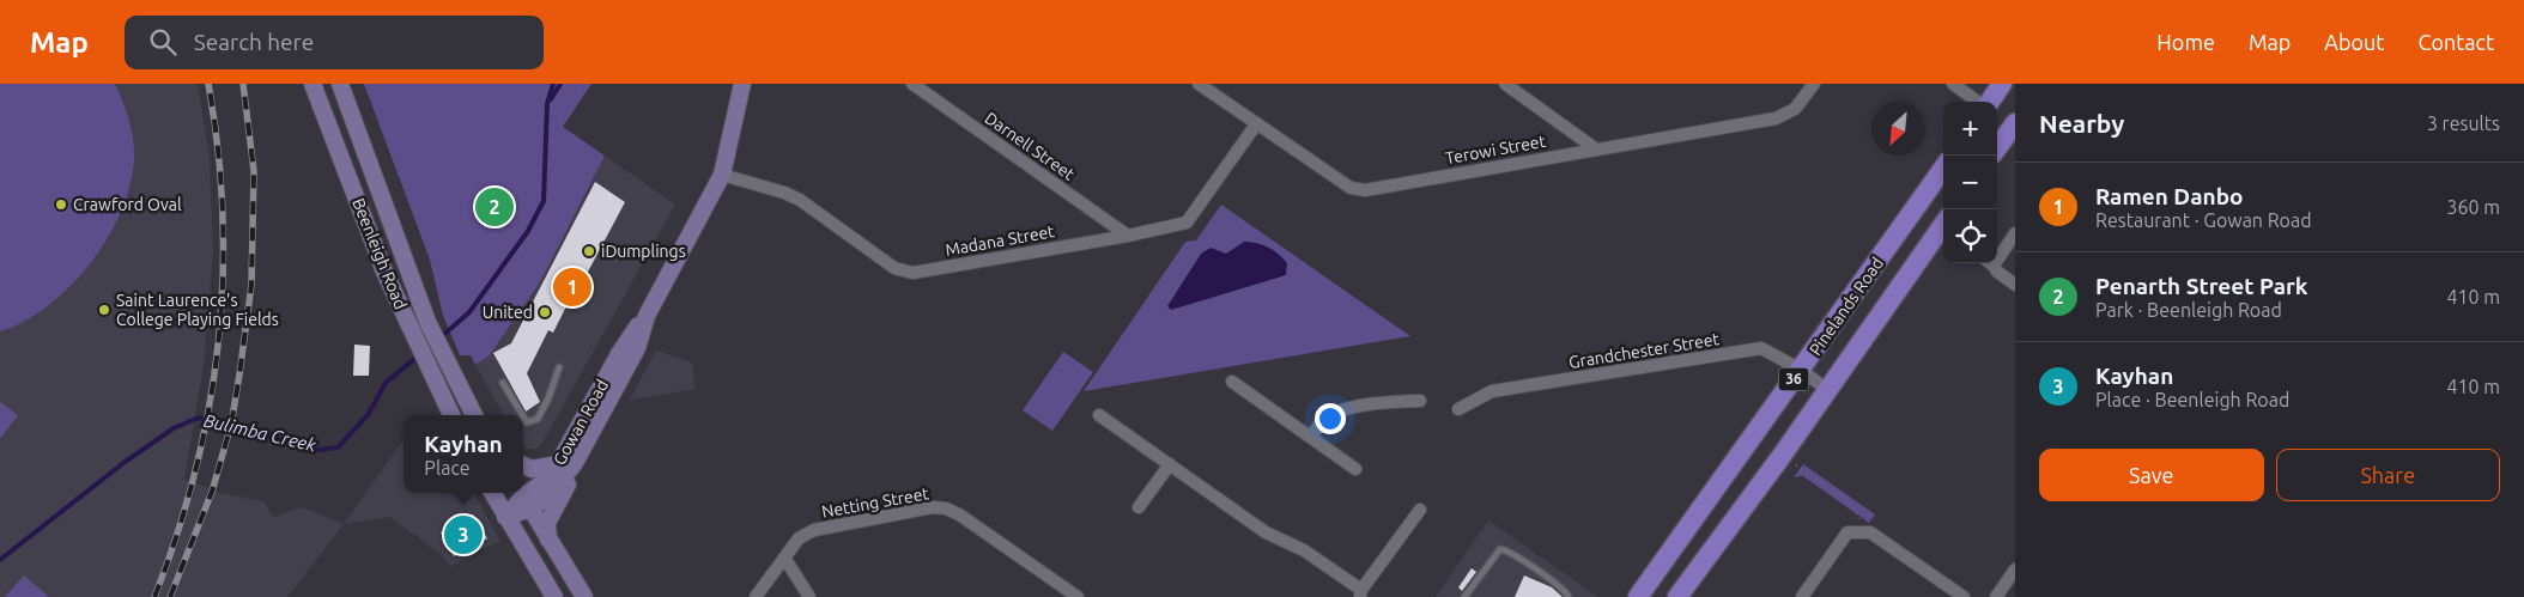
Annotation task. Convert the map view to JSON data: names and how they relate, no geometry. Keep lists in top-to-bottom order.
{
  "streets": {
    "main road": [
      "Beenleigh Road",
      "Pinelands Road",
      "36",
      "Gowan Road"
    ],
    "street": [
      "Darnell Street",
      "Terowi Street",
      "Madana Street",
      "Grandchester Street",
      "Netting Street"
    ]
  },
  "crossings": [
    ["Darnell Street", "Madana Street"],
    ["Terowi Street", "Madana Street"],
    ["Madana Street", "Gowan Road"],
    ["Pinelands Road", "Grandchester Street"]
  ],
  "water": ["Bulimba Creek"],
  "places": [
    "Crawford Oval",
    "iDumplings",
    "Saint Laurence's College Playing Fields",
    "United"
  ],
  "north": "bottom left",
  "page": {
    "header": "Map",
    "search": "Search here",
    "nav": [
      "Home",
      "Map",
      "About",
      "Contact"
    ],
    "heading": ["Nearby", "3 results"],
    "map_buttons": ["+", "−"],
    "list": [
      {
        "mark": "1",
        "name": "Ramen Danbo",
        "note": "Restaurant · Gowan Road",
        "value": "360 m"
      },
      {
        "mark": "2",
        "name": "Penarth Street Park",
        "note": "Park · Beenleigh Road",
        "value": "410 m"
      },
      {
        "mark": "3",
        "name": "Kayhan",
        "note": "Place · Beenleigh Road",
        "value": "410 m"
      }
    ],
    "pins": ["2", "1", "3"],
    "popup": ["Kayhan", "Place"],
    "buttons": ["Save", "Share"]
  }
}
